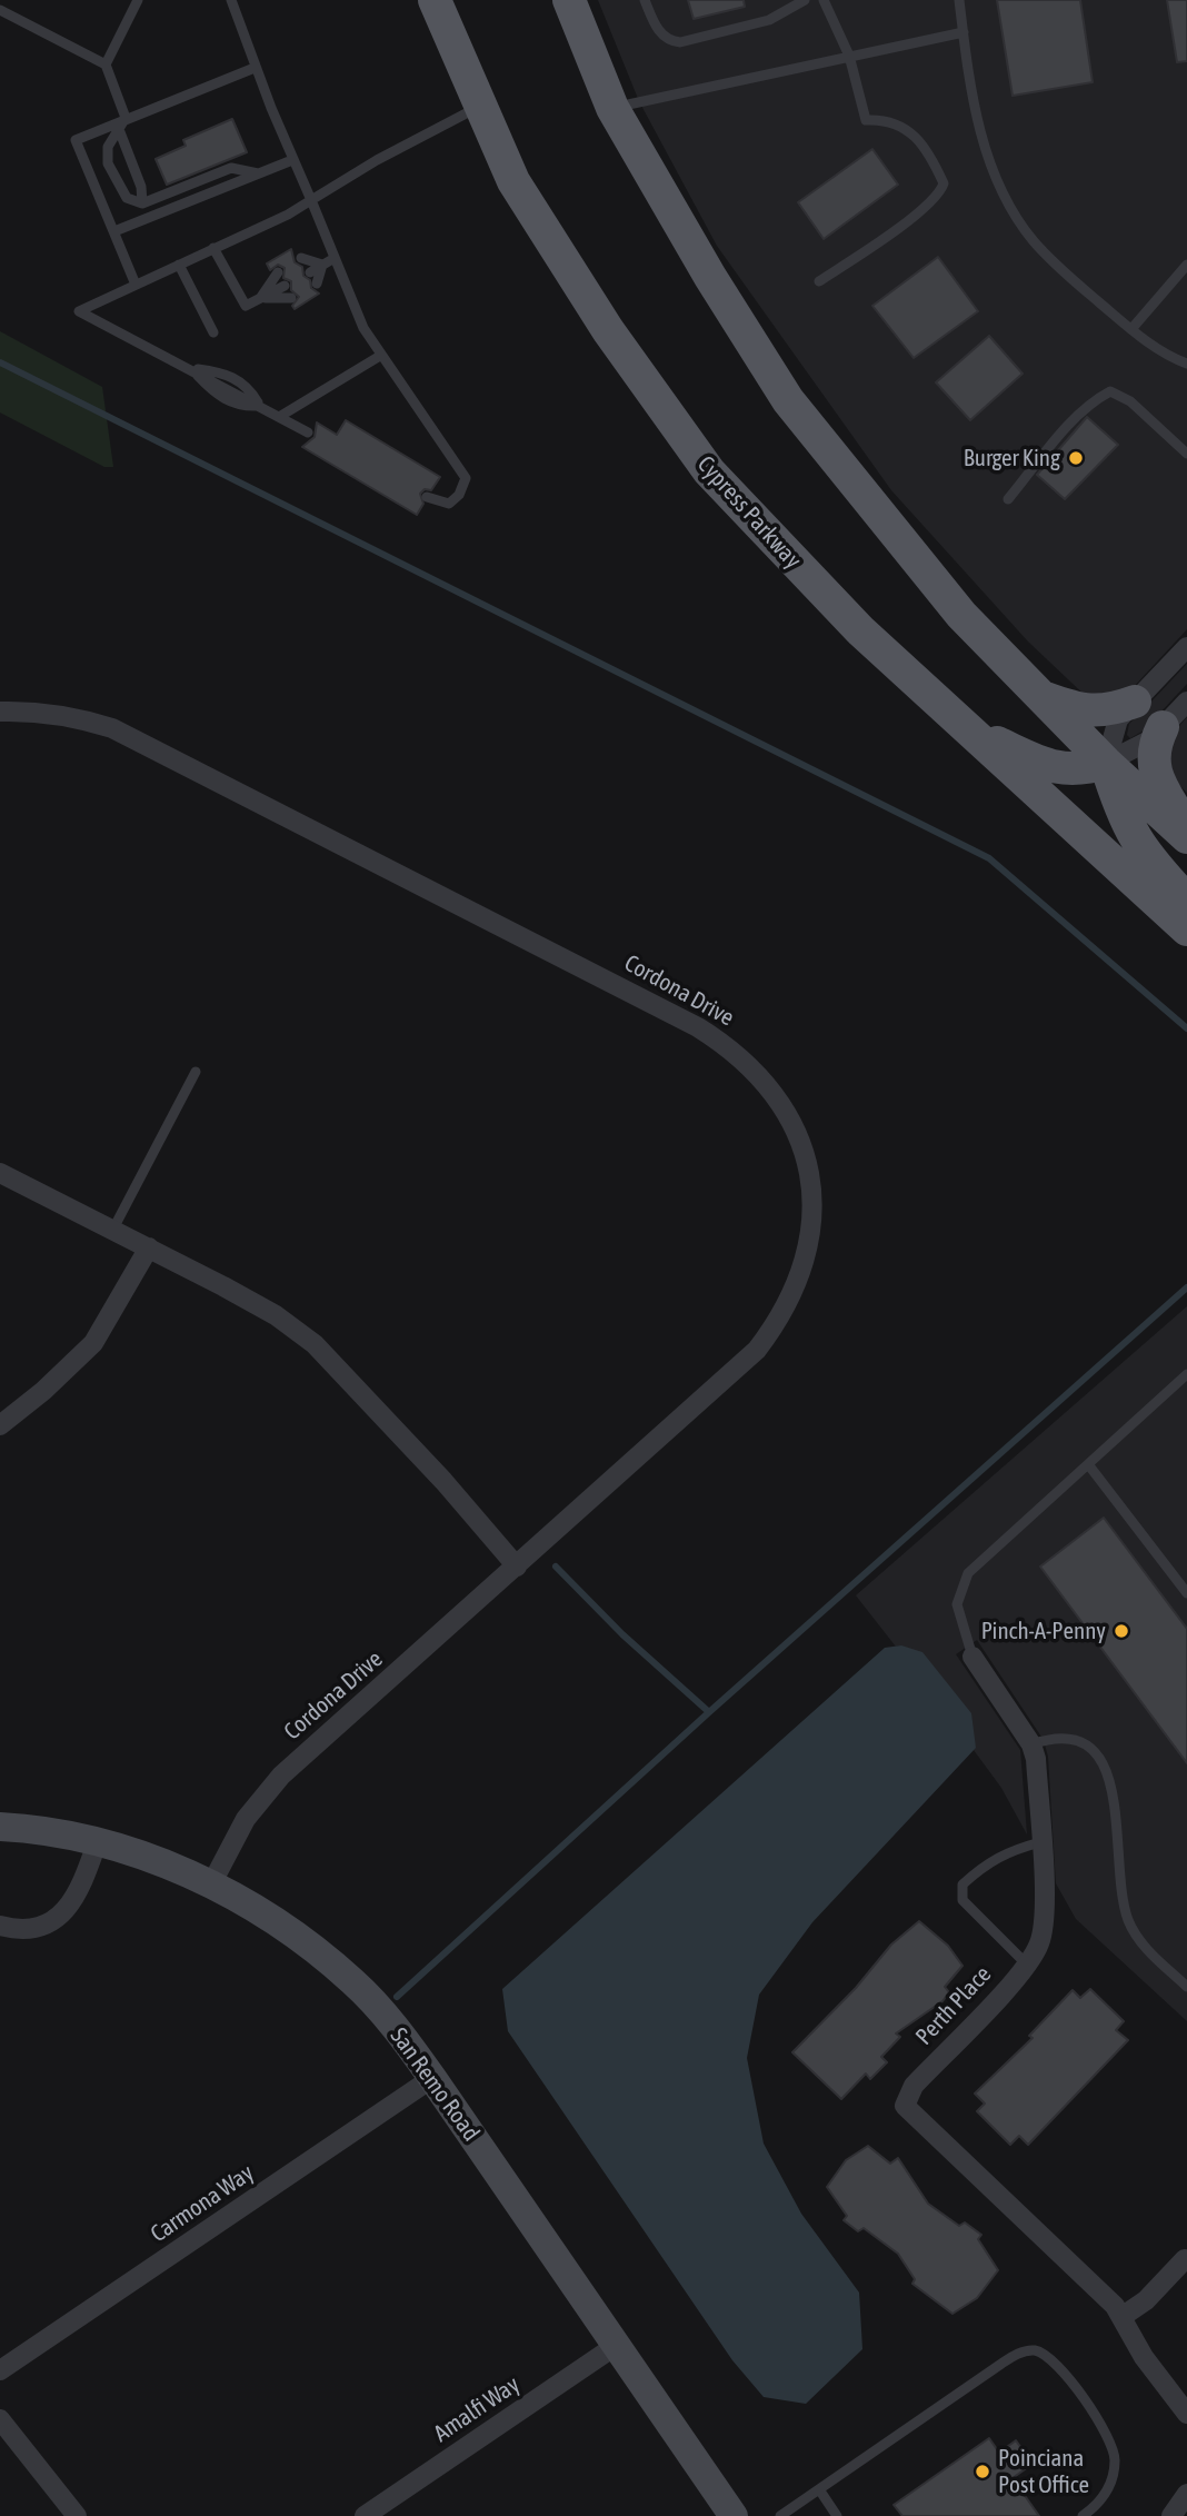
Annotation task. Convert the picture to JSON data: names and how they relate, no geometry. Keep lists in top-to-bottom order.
{
  "streets": {
    "main road": ["Cypress Parkway"],
    "street": [
      "Cordona Drive",
      "Perth Place",
      "San Remo Road",
      "Carmona Way",
      "Amalfi Way"
    ]
  },
  "crossings": [
    ["Cordona Drive", "San Remo Road"],
    ["San Remo Road", "Carmona Way"],
    ["San Remo Road", "Amalfi Way"]
  ],
  "places": ["Burger King", "Pinch-A-Penny", "Poinciana Post Office"]
}
